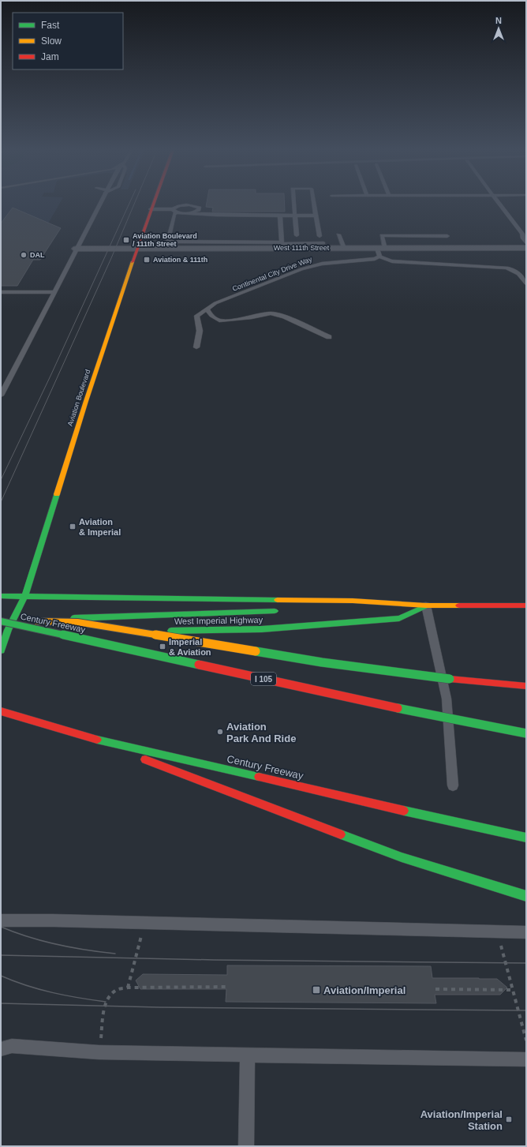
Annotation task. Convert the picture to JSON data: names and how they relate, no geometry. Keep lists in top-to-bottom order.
{
  "streets": {
    "main road": [
      "Aviation Boulevard",
      "West Imperial Highway",
      "Century Freeway",
      "I 105"
    ],
    "street": ["West 111th Street"],
    "lane": ["Continental City Drive Way"]
  },
  "crossings": [
    ["West 111th Street", "Continental City Drive Way"],
    ["West 111th Street", "Aviation Boulevard"],
    ["Aviation Boulevard", "West Imperial Highway"]
  ],
  "places": {
    "transit": [
      "Aviation Boulevard / 111th Street",
      "Aviation & 111th",
      "Aviation & Imperial",
      "Imperial & Aviation",
      "Aviation/Imperial",
      "Aviation/Imperial Station"
    ],
    "other": ["DAL", "Aviation Park And Ride"]
  },
  "legend": ["Fast", "Slow", "Jam"],
  "north": "top"
}
